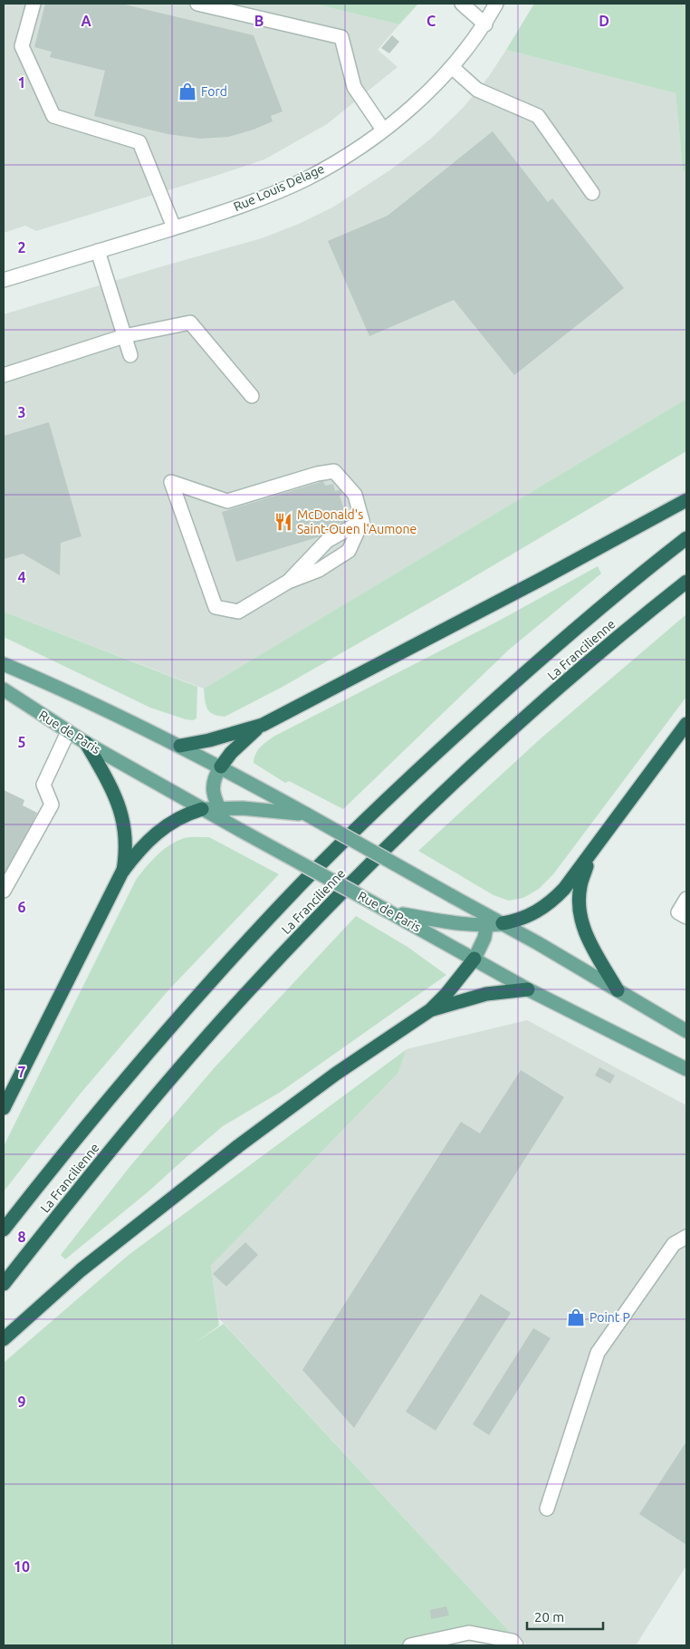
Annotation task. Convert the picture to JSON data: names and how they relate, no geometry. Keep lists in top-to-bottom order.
{
  "streets": {
    "highway": ["La Francilienne"],
    "main road": ["Rue de Paris"],
    "street": ["Rue Louis Delage"]
  },
  "places": {
    "shop": ["Ford", "Point P"],
    "restaurant": ["McDonald's Saint-Ouen l'Aumone"]
  },
  "scale_bar": "20 m",
  "grid": {
    "columns": [
      "A",
      "B",
      "C",
      "D"
    ],
    "rows": [
      "1",
      "2",
      "3",
      "4",
      "5",
      "6",
      "7",
      "8",
      "9",
      "10"
    ]
  }
}
